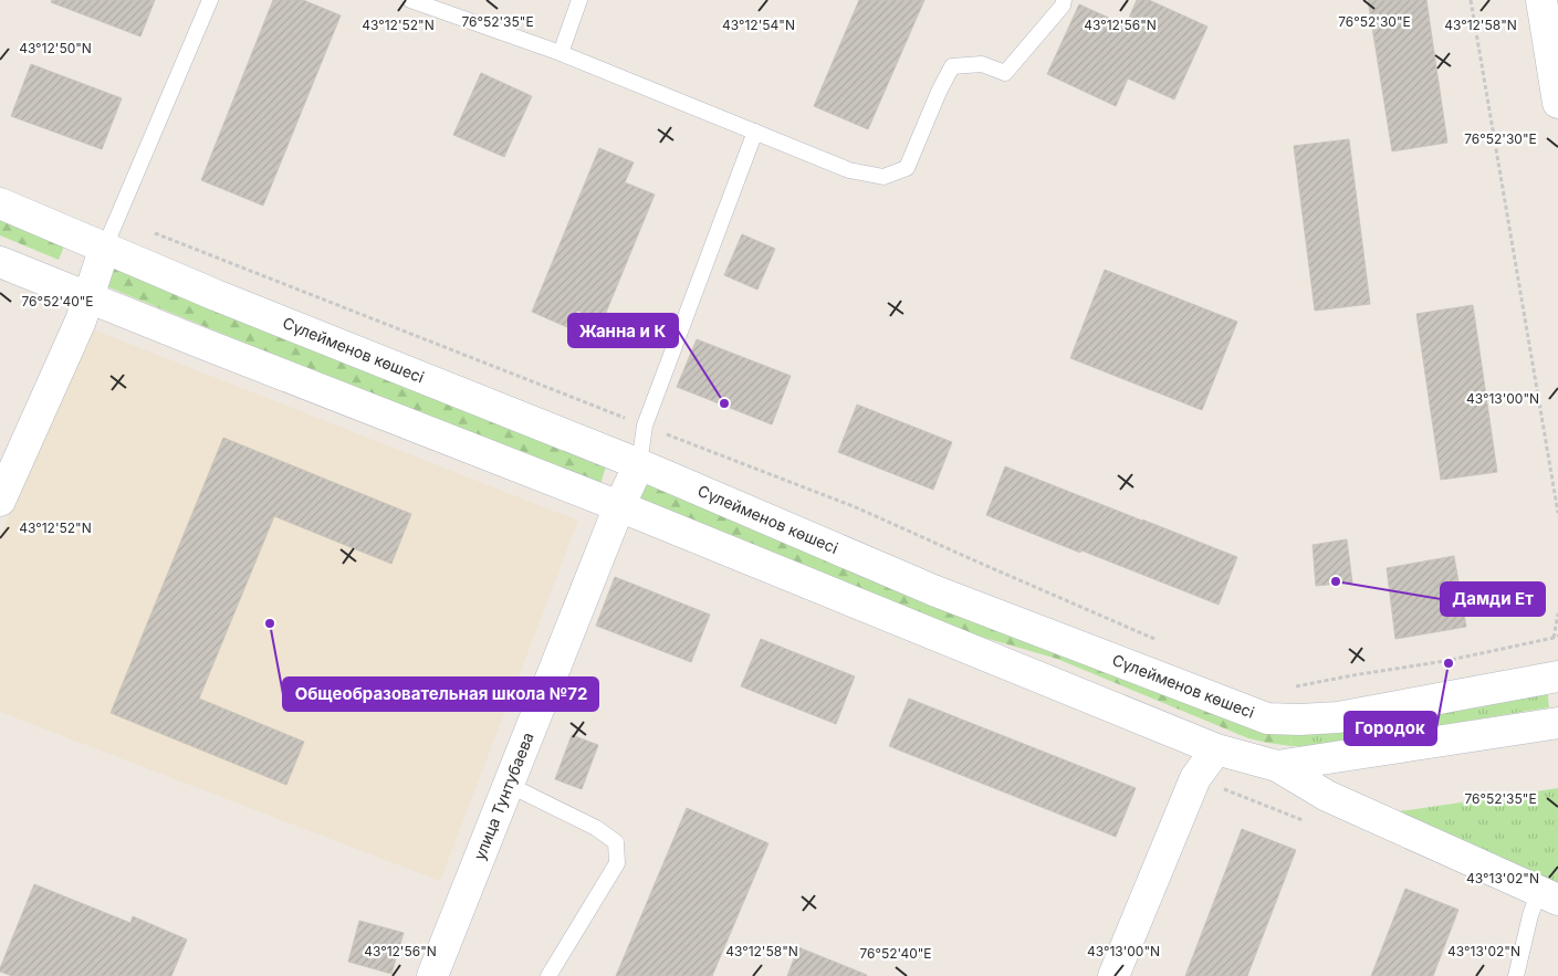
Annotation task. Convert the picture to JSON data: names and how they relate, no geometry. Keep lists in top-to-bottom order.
{
  "streets": {
    "street": ["Сүлейменов көшесі", "улица Тунтубаева"]
  },
  "crossings": [
    ["Сүлейменов көшесі", "улица Тунтубаева"]
  ],
  "places": [
    "Жанна и К",
    "Дамди Ет",
    "Общеобразовательная школа №72",
    "Городок"
  ],
  "coordinates": [
    "76°52'35\"E",
    "76°52'30\"E",
    "43°12'52\"N",
    "43°12'54\"N",
    "43°12'56\"N",
    "43°12'58\"N",
    "43°12'50\"N",
    "76°52'40\"E",
    "43°13'00\"N",
    "43°13'02\"N"
  ]
}
